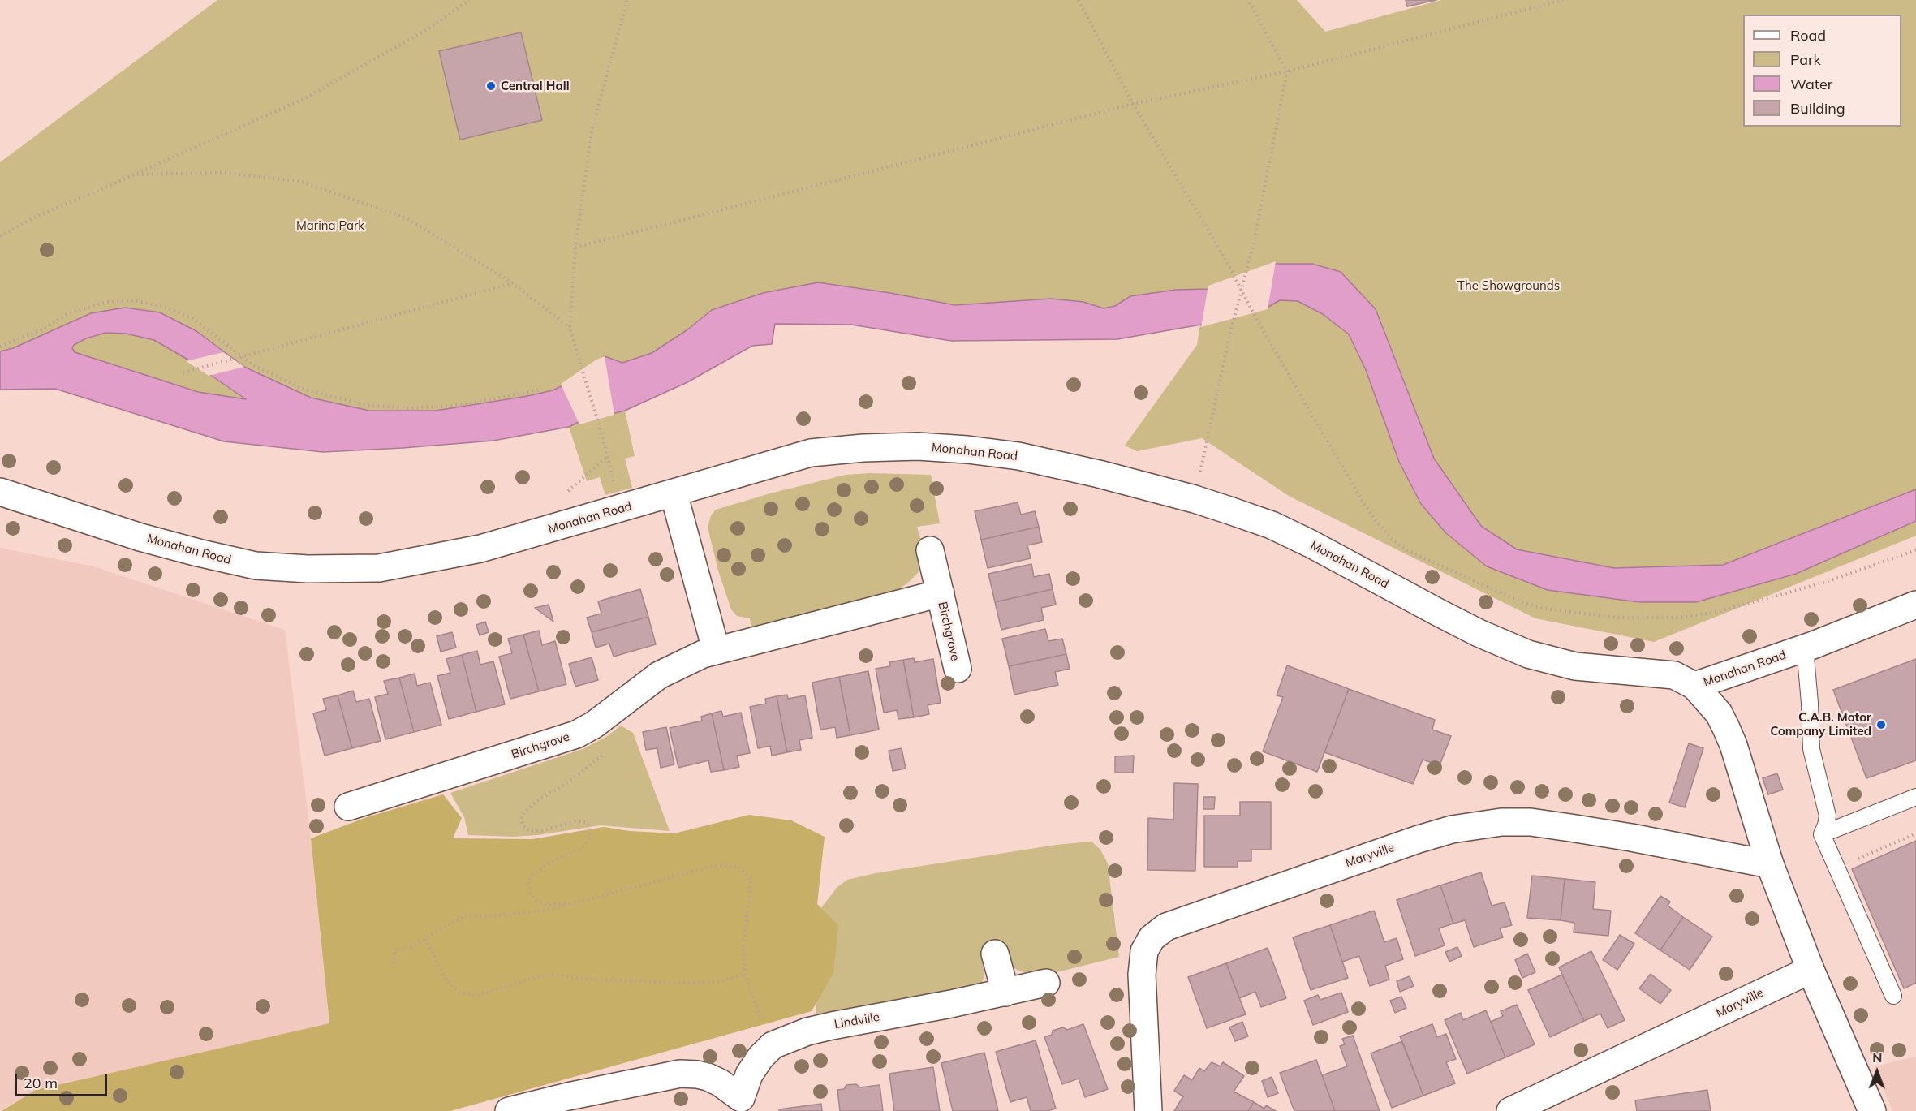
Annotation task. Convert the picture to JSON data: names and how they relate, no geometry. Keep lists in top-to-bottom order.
{
  "streets": {
    "street": [
      "Monahan Road",
      "Birchgrove",
      "Maryville",
      "Lindville"
    ]
  },
  "parks": ["Marina Park", "The Showgrounds"],
  "places": ["Central Hall", "C.A.B. Motor Company Limited"],
  "legend": [
    "Road",
    "Park",
    "Water",
    "Building"
  ],
  "scale_bar": "20 m",
  "north": "top"
}
